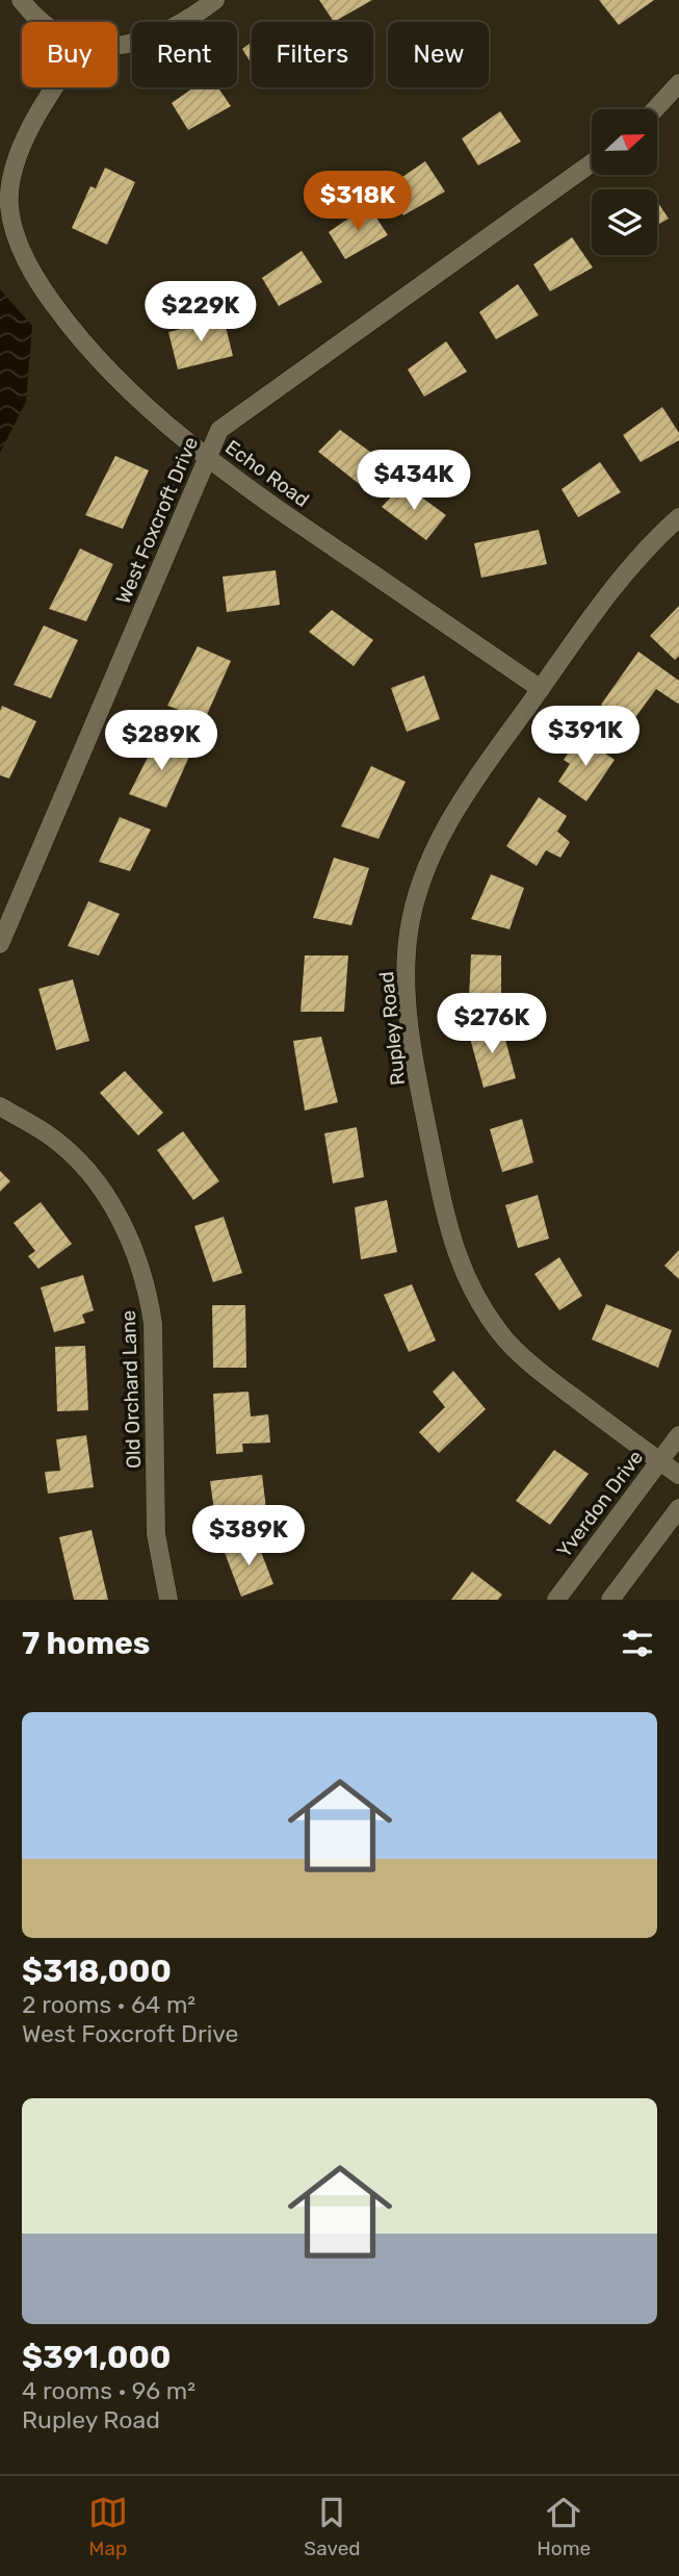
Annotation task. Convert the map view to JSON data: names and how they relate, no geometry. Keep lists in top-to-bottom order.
{
  "streets": {
    "street": [
      "Echo Road",
      "West Foxcroft Drive",
      "Rupley Road",
      "Old Orchard Lane",
      "Yverdon Drive"
    ]
  },
  "crossings": [
    ["Echo Road", "West Foxcroft Drive"],
    ["Echo Road", "Rupley Road"],
    ["Rupley Road", "Yverdon Drive"]
  ],
  "north": "right",
  "page": {
    "chip": [
      "Buy",
      "Rent",
      "Filters",
      "New"
    ],
    "price": [
      "$318K",
      "$229K",
      "$434K",
      "$391K",
      "$289K",
      "$276K",
      "$389K"
    ],
    "heading": "7 homes",
    "list": [
      {
        "name": "$318,000",
        "note": "2 rooms · 64 m² · West Foxcroft Drive"
      },
      {
        "name": "$391,000",
        "note": "4 rooms · 96 m² · Rupley Road"
      }
    ],
    "tabs": ["Map", "Saved", "Home"]
  }
}
